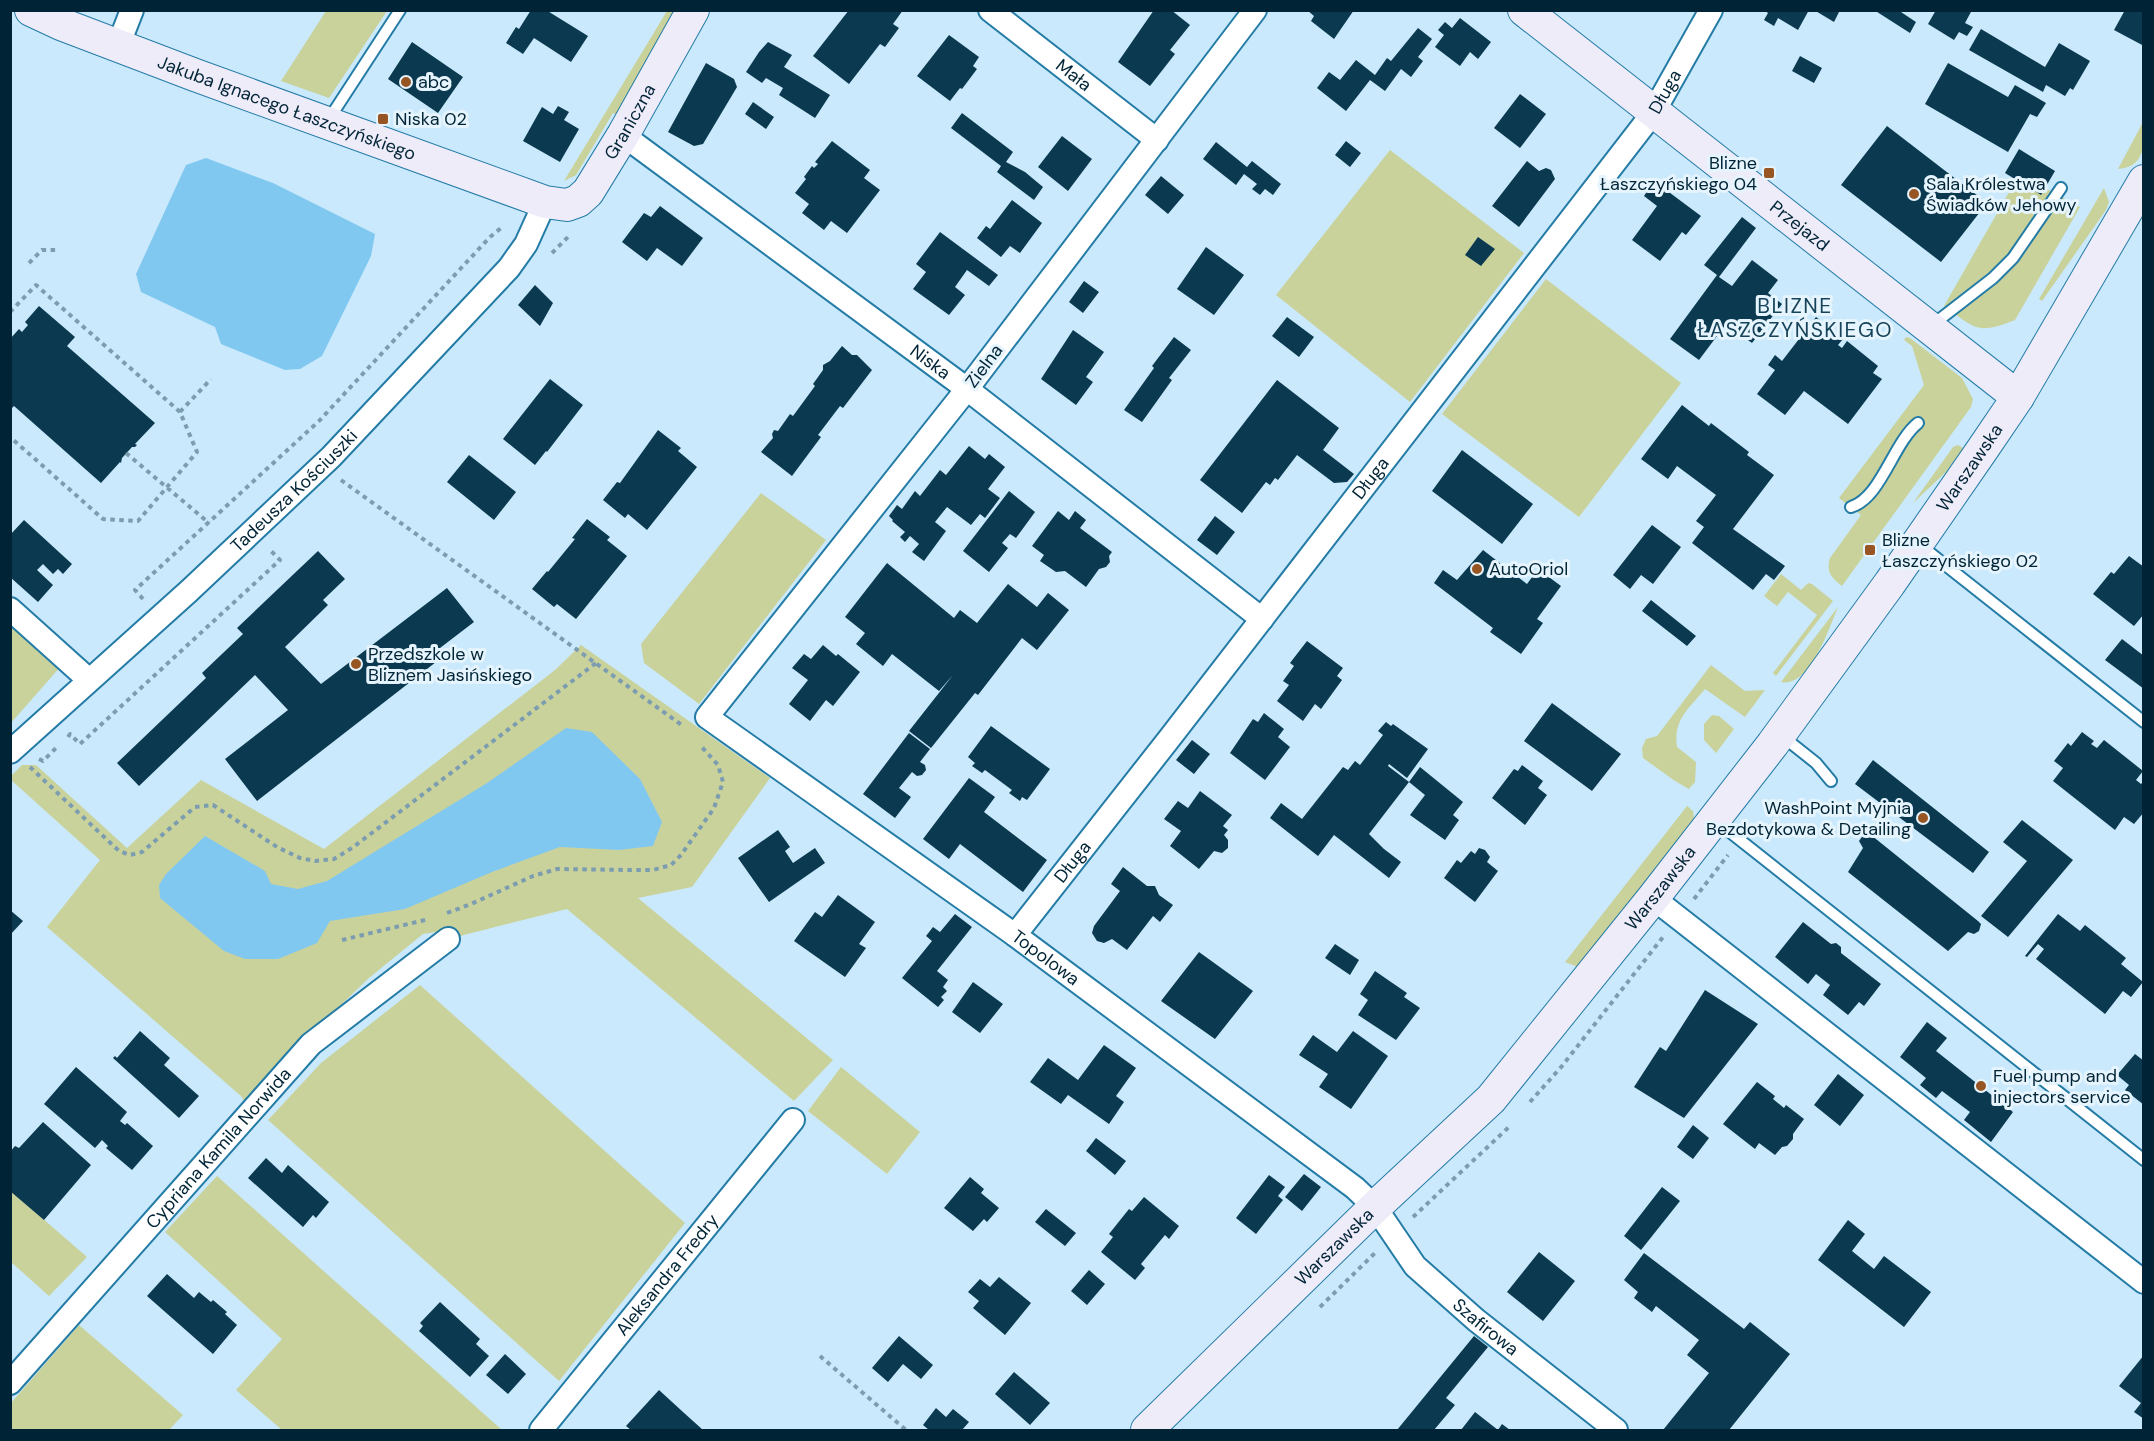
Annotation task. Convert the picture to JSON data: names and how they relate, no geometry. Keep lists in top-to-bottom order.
{
  "streets": {
    "main road": [
      "Jakuba Ignacego Łaszczyńskiego",
      "Graniczna",
      "Przejazd",
      "Warszawska"
    ],
    "street": [
      "Mała",
      "Długa",
      "Niska",
      "Zielna",
      "Tadeusza Kościuszki",
      "Topolowa",
      "Cypriana Kamila Norwida",
      "Aleksandra Fredry",
      "Szafirowa"
    ]
  },
  "crossings": [
    ["Mała", "Zielna"],
    ["Długa", "Przejazd"],
    ["Długa", "Niska"],
    ["Długa", "Topolowa"],
    ["Jakuba Ignacego Łaszczyńskiego", "Graniczna"],
    ["Jakuba Ignacego Łaszczyńskiego", "Tadeusza Kościuszki"],
    ["Graniczna", "Niska"],
    ["Graniczna", "Tadeusza Kościuszki"],
    ["Przejazd", "Warszawska"],
    ["Niska", "Zielna"],
    ["Zielna", "Topolowa"],
    ["Warszawska", "Topolowa"],
    ["Warszawska", "Szafirowa"],
    ["Topolowa", "Szafirowa"]
  ],
  "districts": ["BLIZNE ŁASZCZYŃSKIEGO"],
  "places": {
    "other": [
      "abc",
      "Sala Królestwa Świadków Jehowy",
      "AutoOriol",
      "Przedszkole w Bliznem Jasińskiego",
      "WashPoint Myjnia Bezdotykowa & Detailing",
      "Fuel pump and injectors service"
    ],
    "transit": ["Niska 02", "Blizne Łaszczyńskiego 04", "Blizne Łaszczyńskiego 02"]
  }
}
